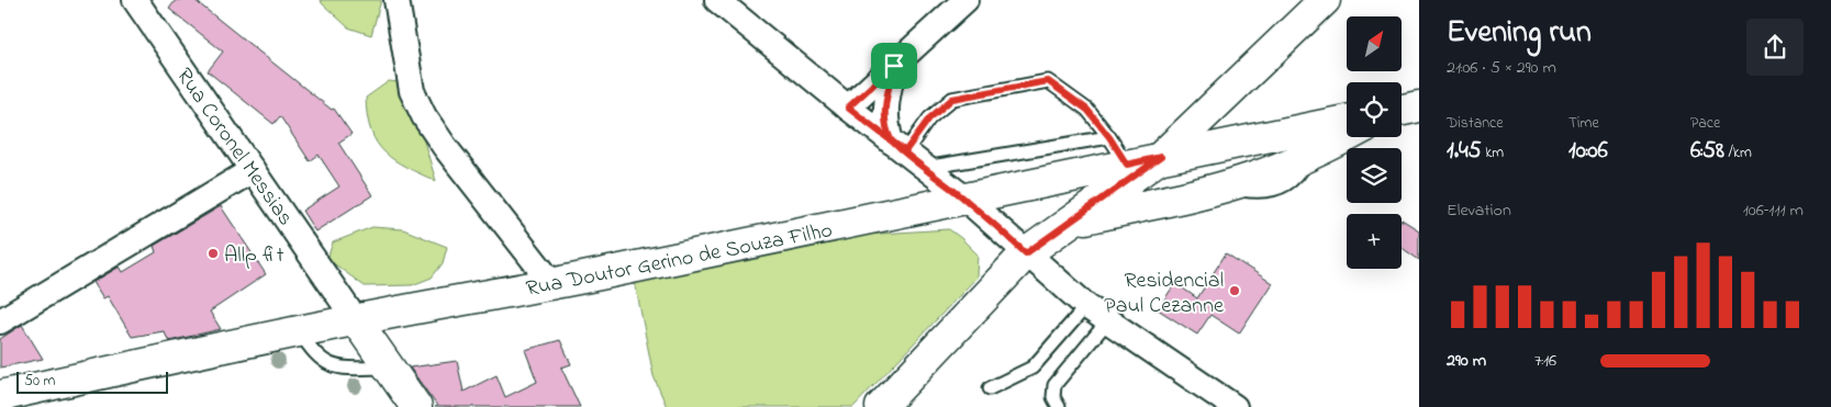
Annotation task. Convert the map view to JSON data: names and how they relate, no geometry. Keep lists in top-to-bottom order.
{
  "streets": {
    "main road": ["Rua Doutor Gerino de Souza Filho"],
    "street": ["Rua Coronel Messias"]
  },
  "crossings": [
    ["Rua Coronel Messias", "Rua Doutor Gerino de Souza Filho"]
  ],
  "places": ["Allp fit", "Residencial Paul Cezanne"],
  "scale_bar": "50 m",
  "north": "top right",
  "page": {
    "heading": ["Evening run", "21:06 · 5 × 290 m"],
    "map_buttons": "+",
    "stats": [
      ["Distance", "1.45 km"],
      ["Time", "10:06"],
      ["Pace", "6:58 /km"]
    ],
    "chart": ["Elevation", "106–111 m"],
    "list": [
      {
        "name": "290 m",
        "note": "7:16"
      }
    ],
    "scale": "50 m"
  }
}
